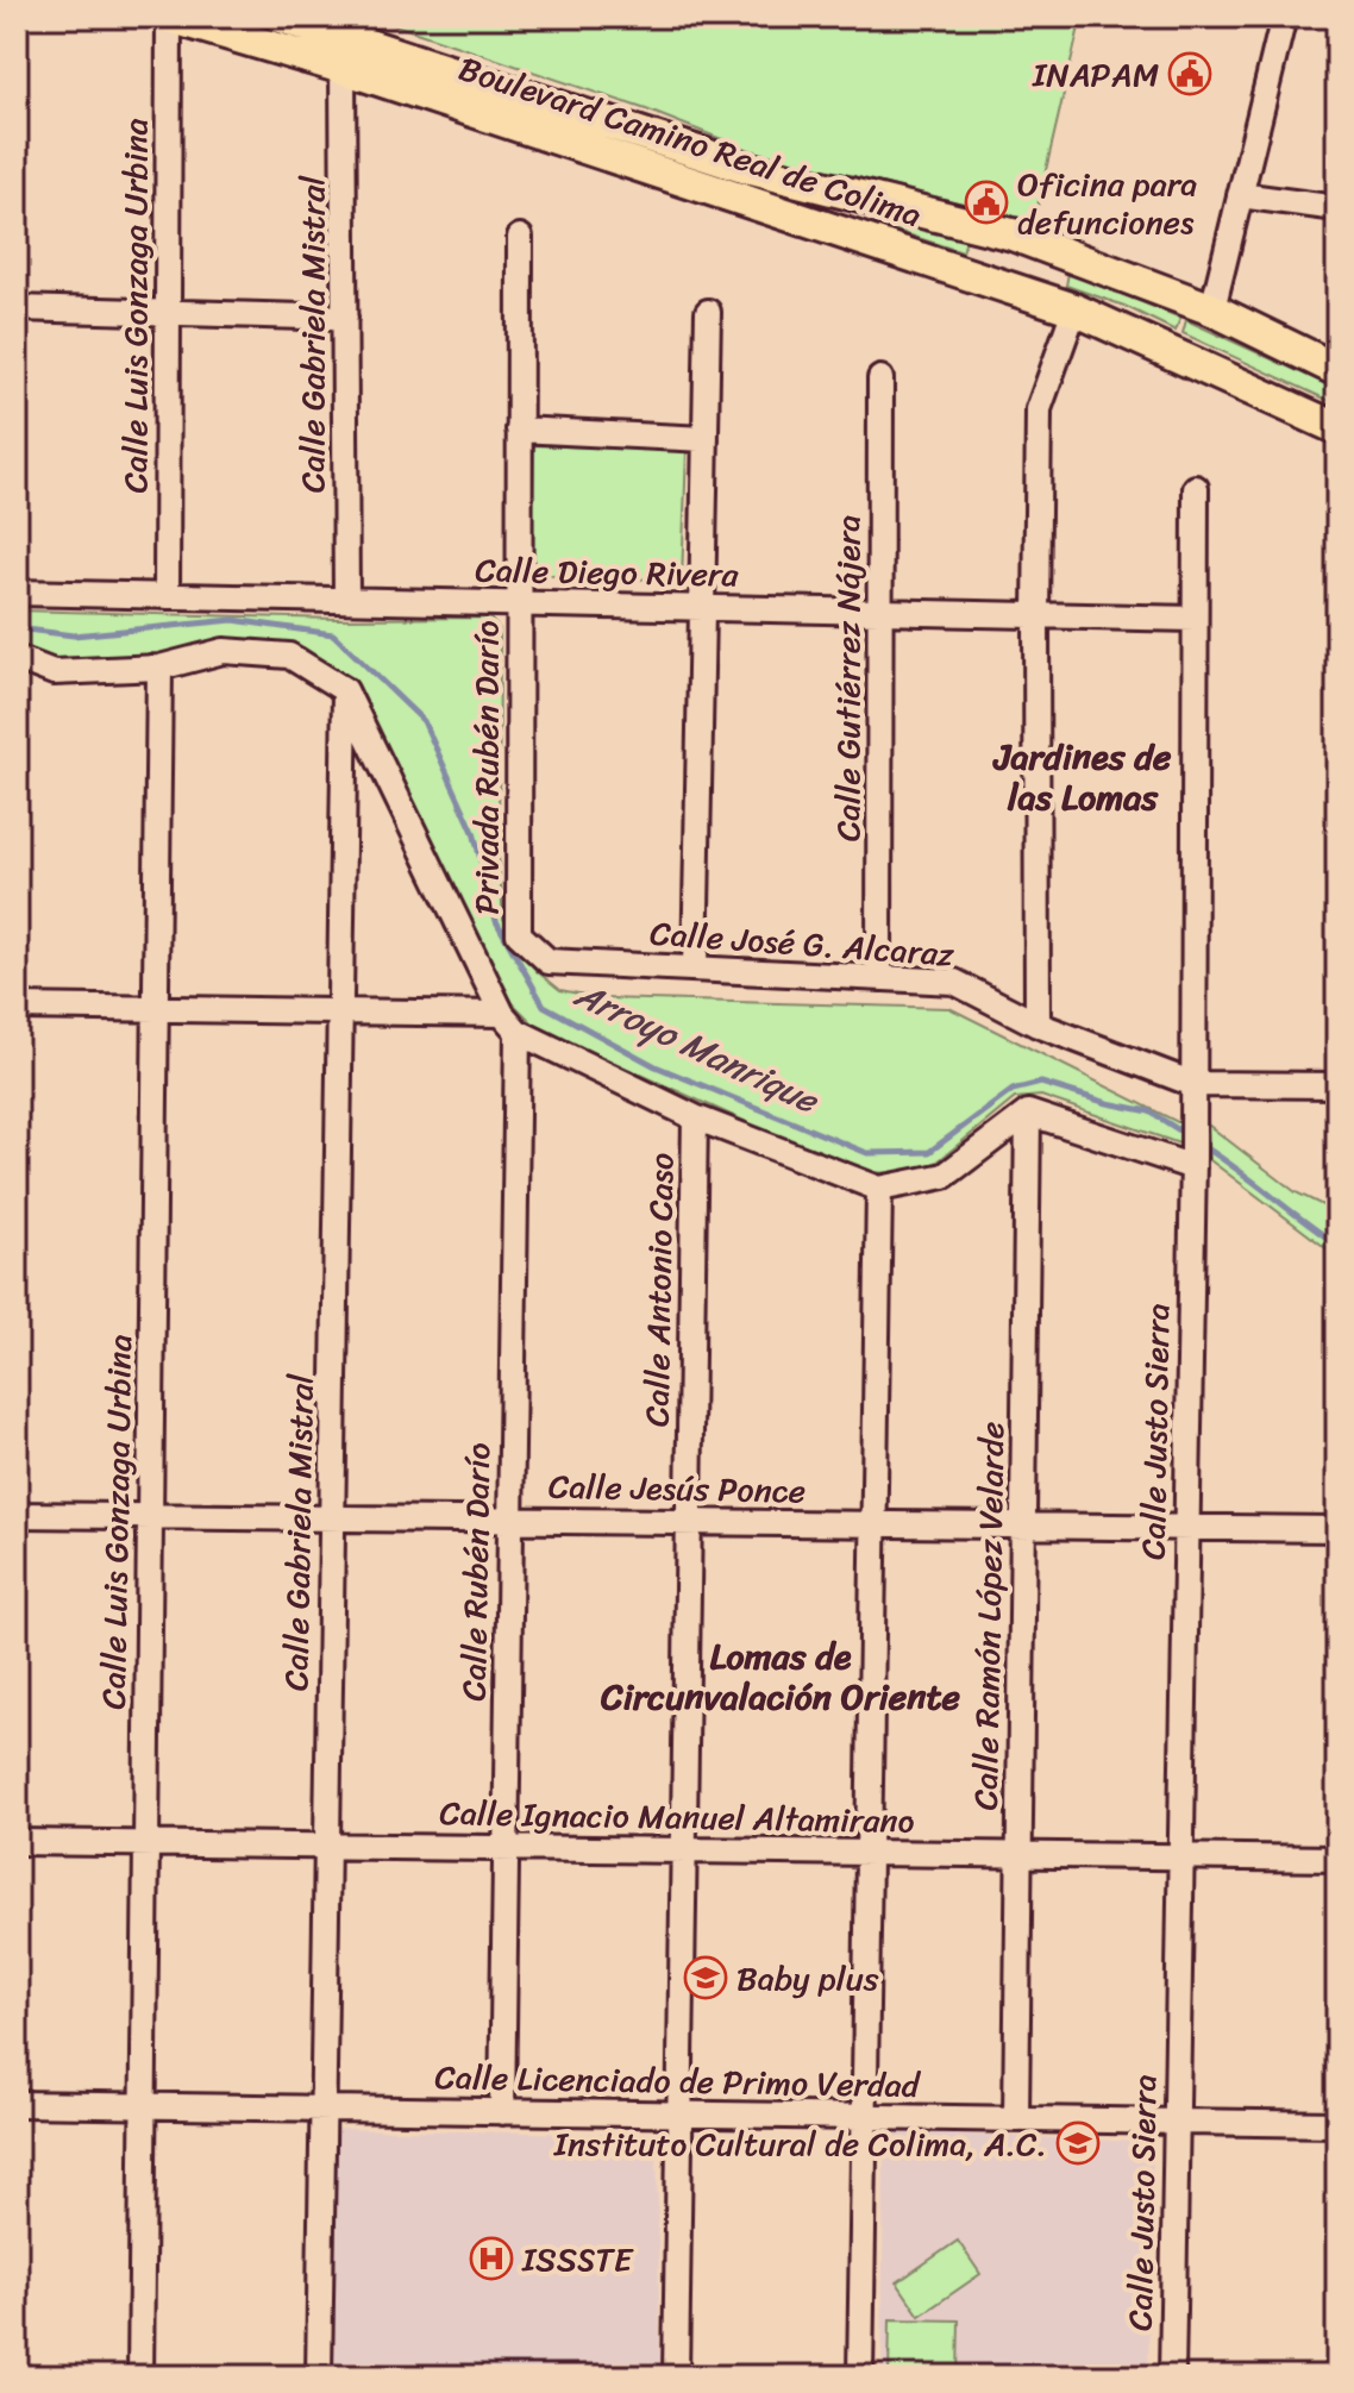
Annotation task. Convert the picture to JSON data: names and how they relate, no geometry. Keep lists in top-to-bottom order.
{
  "streets": {
    "main road": ["Boulevard Camino Real de Colima"],
    "street": [
      "Calle Luis Gonzaga Urbina",
      "Calle Gabriela Mistral",
      "Calle Diego Rivera",
      "Calle Gutiérrez Nájera",
      "Privada Rubén Darío",
      "Calle José G. Alcaraz",
      "Calle Antonio Caso",
      "Calle Justo Sierra",
      "Calle Jesús Ponce",
      "Calle Rubén Darío",
      "Calle Ramón López Velarde",
      "Calle Ignacio Manuel Altamirano",
      "Calle Licenciado de Primo Verdad"
    ]
  },
  "crossings": [
    ["Boulevard Camino Real de Colima", "Calle Luis Gonzaga Urbina"],
    ["Boulevard Camino Real de Colima", "Calle Gabriela Mistral"],
    ["Calle Luis Gonzaga Urbina", "Calle Diego Rivera"],
    ["Calle Luis Gonzaga Urbina", "Calle Jesús Ponce"],
    ["Calle Luis Gonzaga Urbina", "Calle Ignacio Manuel Altamirano"],
    ["Calle Luis Gonzaga Urbina", "Calle Licenciado de Primo Verdad"],
    ["Calle Gabriela Mistral", "Calle Diego Rivera"],
    ["Calle Gabriela Mistral", "Calle Jesús Ponce"],
    ["Calle Gabriela Mistral", "Calle Ignacio Manuel Altamirano"],
    ["Calle Gabriela Mistral", "Calle Licenciado de Primo Verdad"],
    ["Calle Diego Rivera", "Calle Gutiérrez Nájera"],
    ["Calle Diego Rivera", "Privada Rubén Darío"],
    ["Calle Diego Rivera", "Calle Justo Sierra"],
    ["Calle Gutiérrez Nájera", "Calle José G. Alcaraz"],
    ["Privada Rubén Darío", "Calle José G. Alcaraz"],
    ["Calle José G. Alcaraz", "Calle Justo Sierra"],
    ["Calle Antonio Caso", "Calle Jesús Ponce"],
    ["Calle Antonio Caso", "Calle Ignacio Manuel Altamirano"],
    ["Calle Antonio Caso", "Calle Licenciado de Primo Verdad"],
    ["Calle Justo Sierra", "Calle Jesús Ponce"],
    ["Calle Justo Sierra", "Calle Ignacio Manuel Altamirano"],
    ["Calle Justo Sierra", "Calle Licenciado de Primo Verdad"],
    ["Calle Jesús Ponce", "Calle Rubén Darío"],
    ["Calle Jesús Ponce", "Calle Ramón López Velarde"],
    ["Calle Rubén Darío", "Calle Ignacio Manuel Altamirano"],
    ["Calle Rubén Darío", "Calle Licenciado de Primo Verdad"],
    ["Calle Ramón López Velarde", "Calle Ignacio Manuel Altamirano"],
    ["Calle Ramón López Velarde", "Calle Licenciado de Primo Verdad"]
  ],
  "districts": ["Jardines de las Lomas", "Lomas de Circunvalación Oriente"],
  "water": ["Arroyo Manrique"],
  "places": {
    "public building": ["INAPAM", "Oficina para defunciones"],
    "school or university": ["Baby plus", "Instituto Cultural de Colima, A.C."],
    "hospital": ["ISSSTE"]
  }
}
